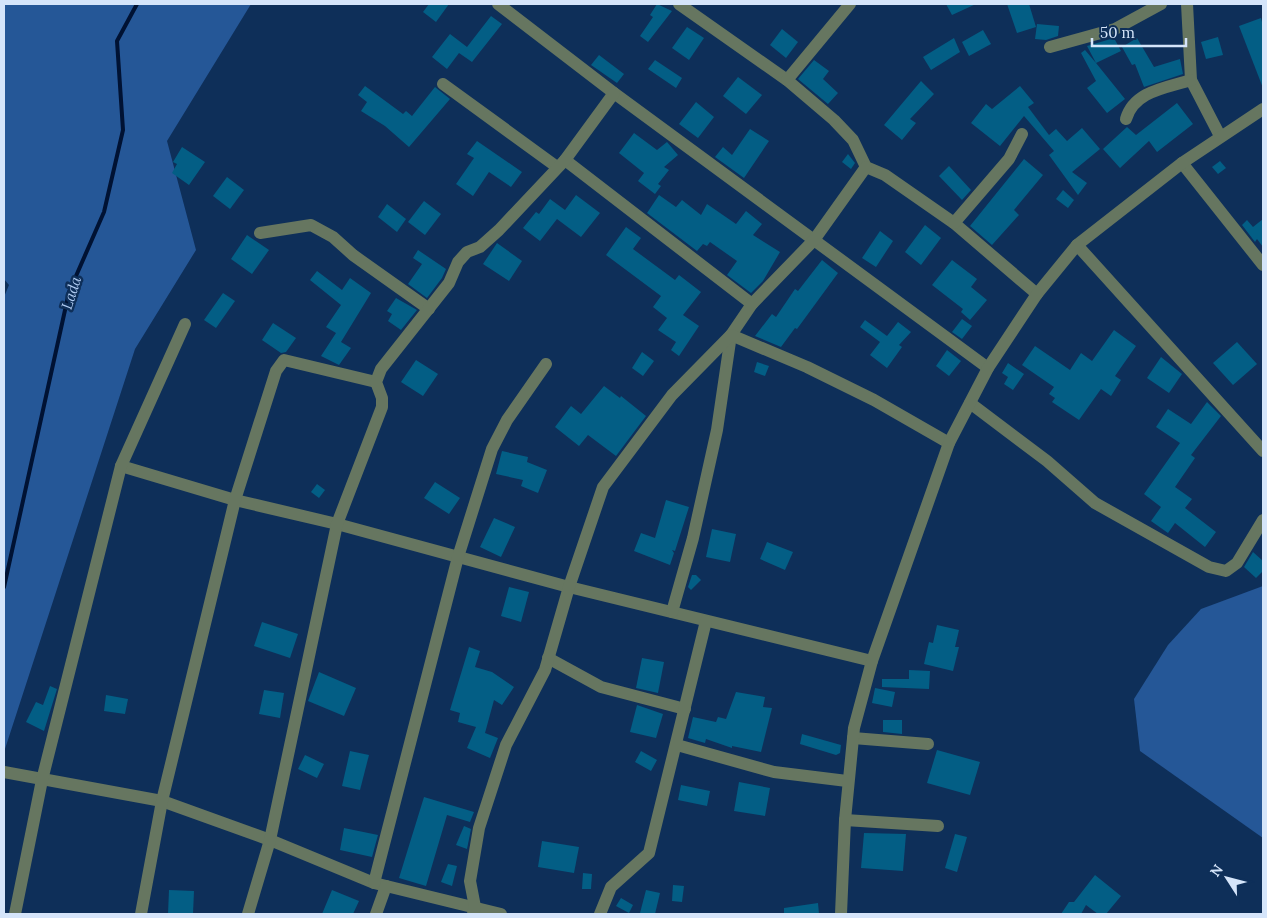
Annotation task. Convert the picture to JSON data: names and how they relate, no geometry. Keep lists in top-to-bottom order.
{
  "water": ["Lada"],
  "scale_bar": "50 m",
  "north": "top left"
}
